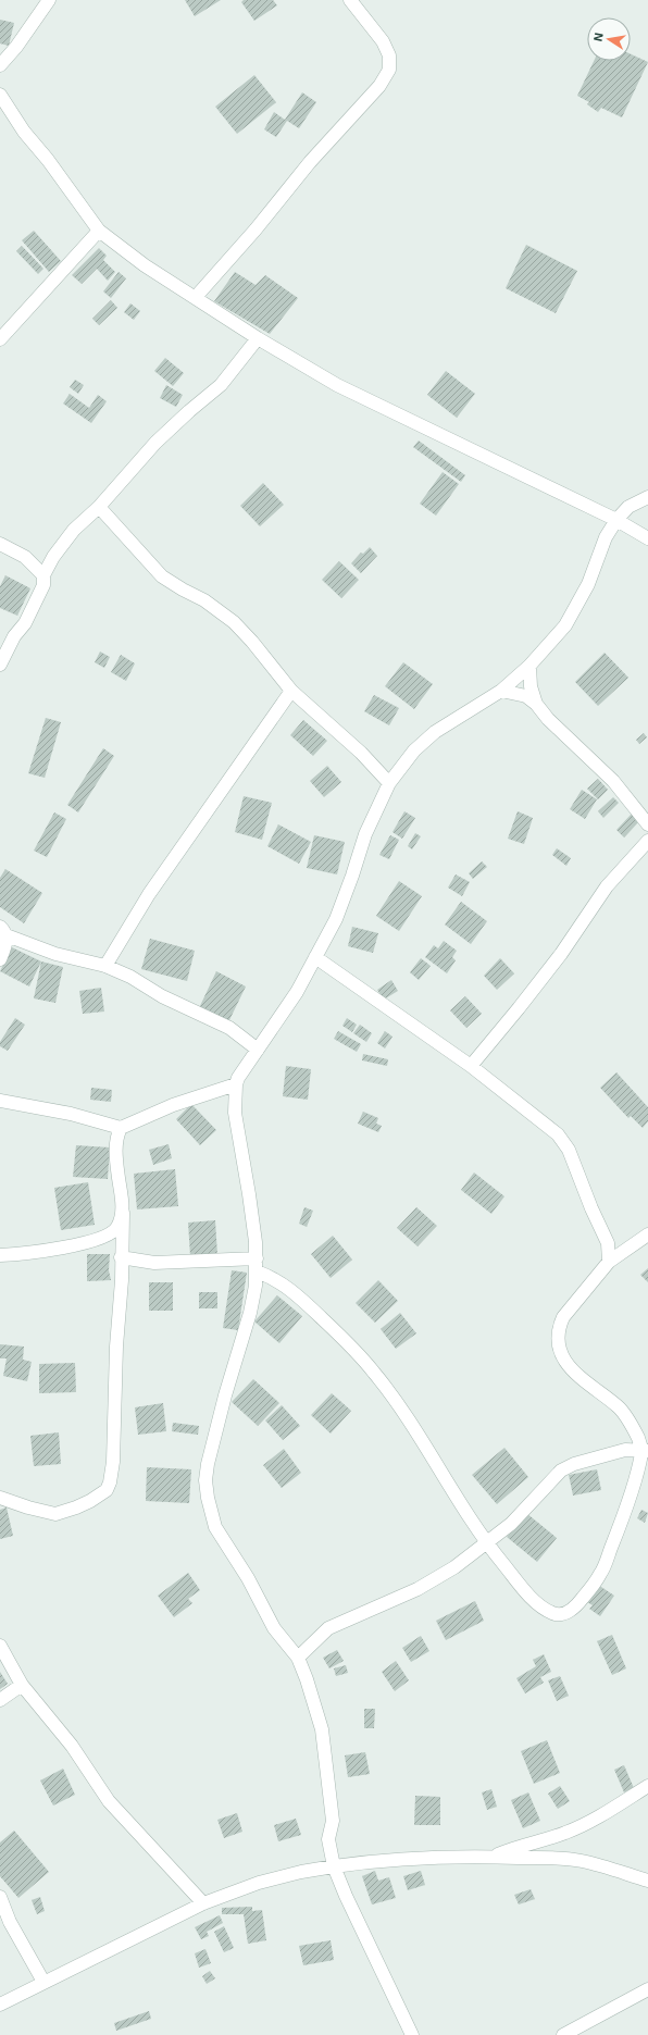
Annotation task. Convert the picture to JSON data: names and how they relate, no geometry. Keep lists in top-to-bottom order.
{
  "north": "left"
}
